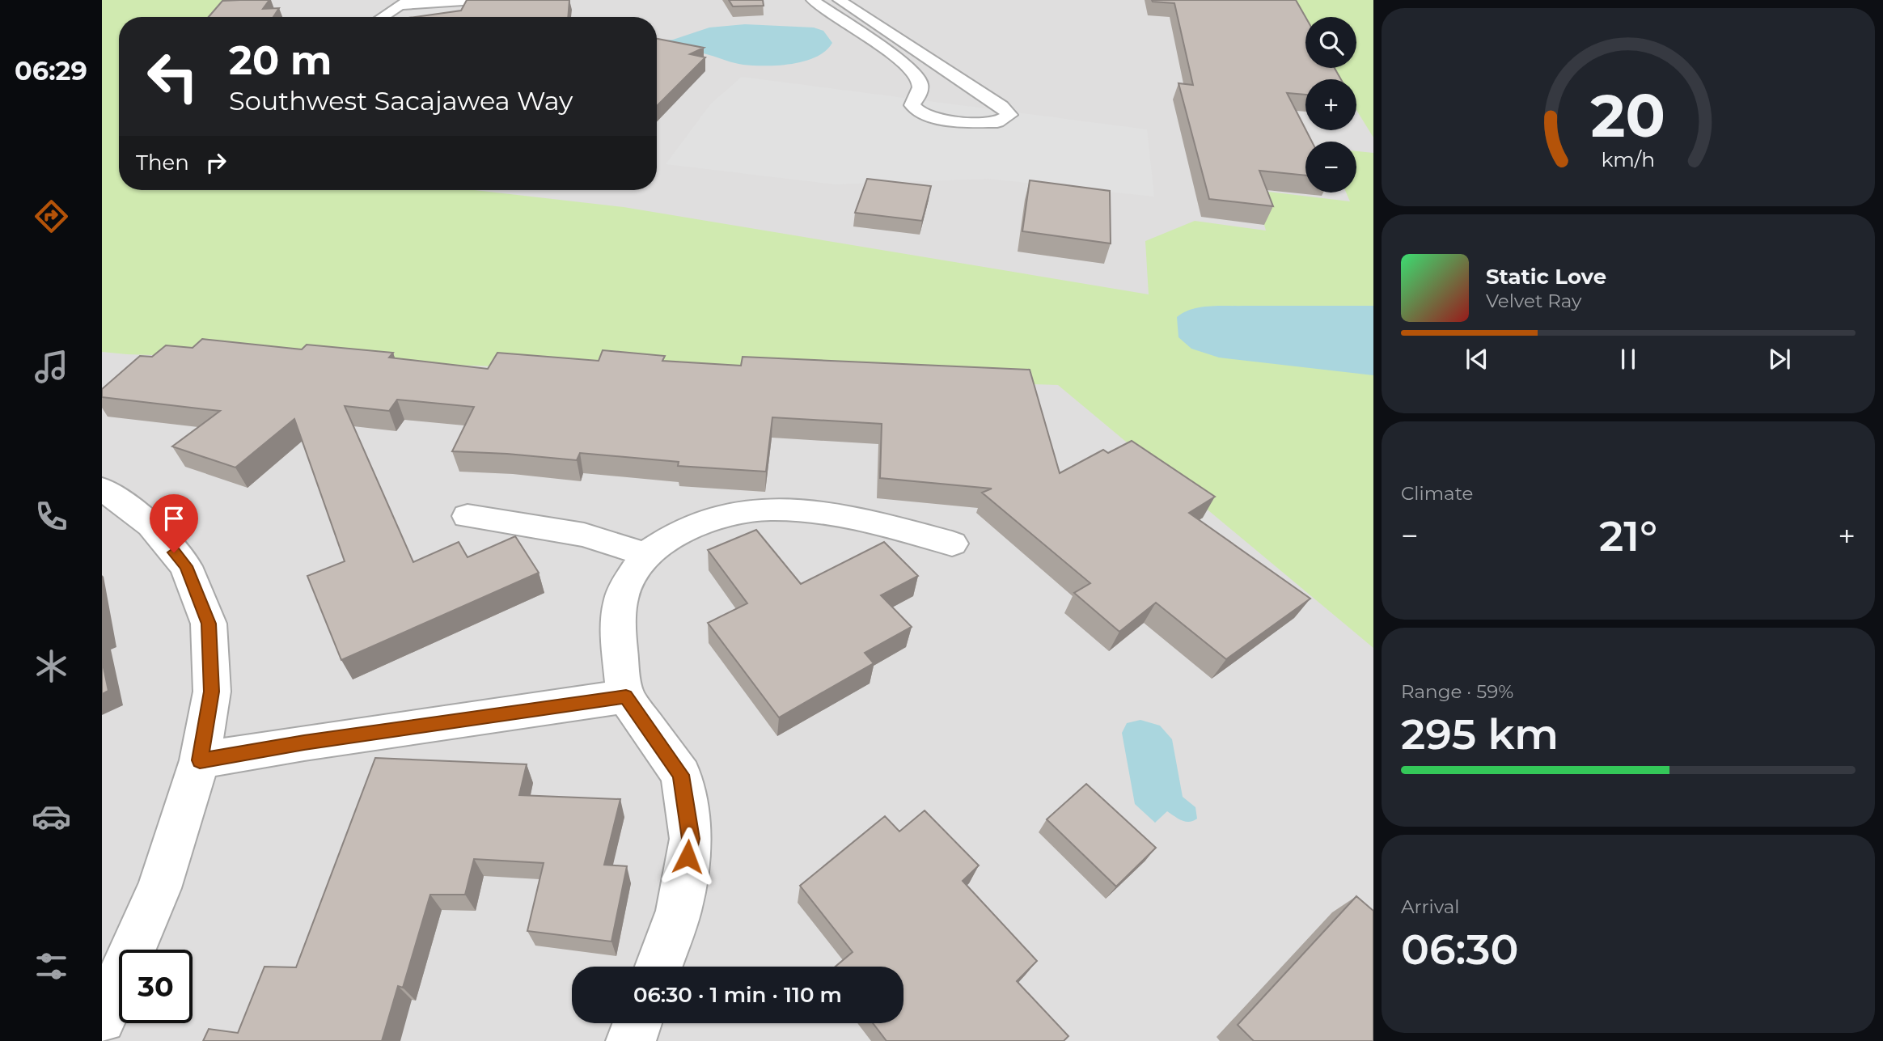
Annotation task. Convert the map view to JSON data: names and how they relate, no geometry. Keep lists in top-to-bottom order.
{
  "page": {
    "tabs": "06:29",
    "map_buttons": ["+", "−"],
    "turn": ["20 m", "Southwest Sacajawea Way"],
    "then": "Then",
    "song": ["Static Love", "Velvet Ray"],
    "tile": [
      "Climate",
      ["Range · 59%", "295 km"],
      ["Arrival", "06:30"]
    ],
    "heat": ["−", "21°", "+"],
    "limit": "30",
    "trip": "06:30 · 1 min · 110 m",
    "gauge": ["20", "km/h"]
  }
}
